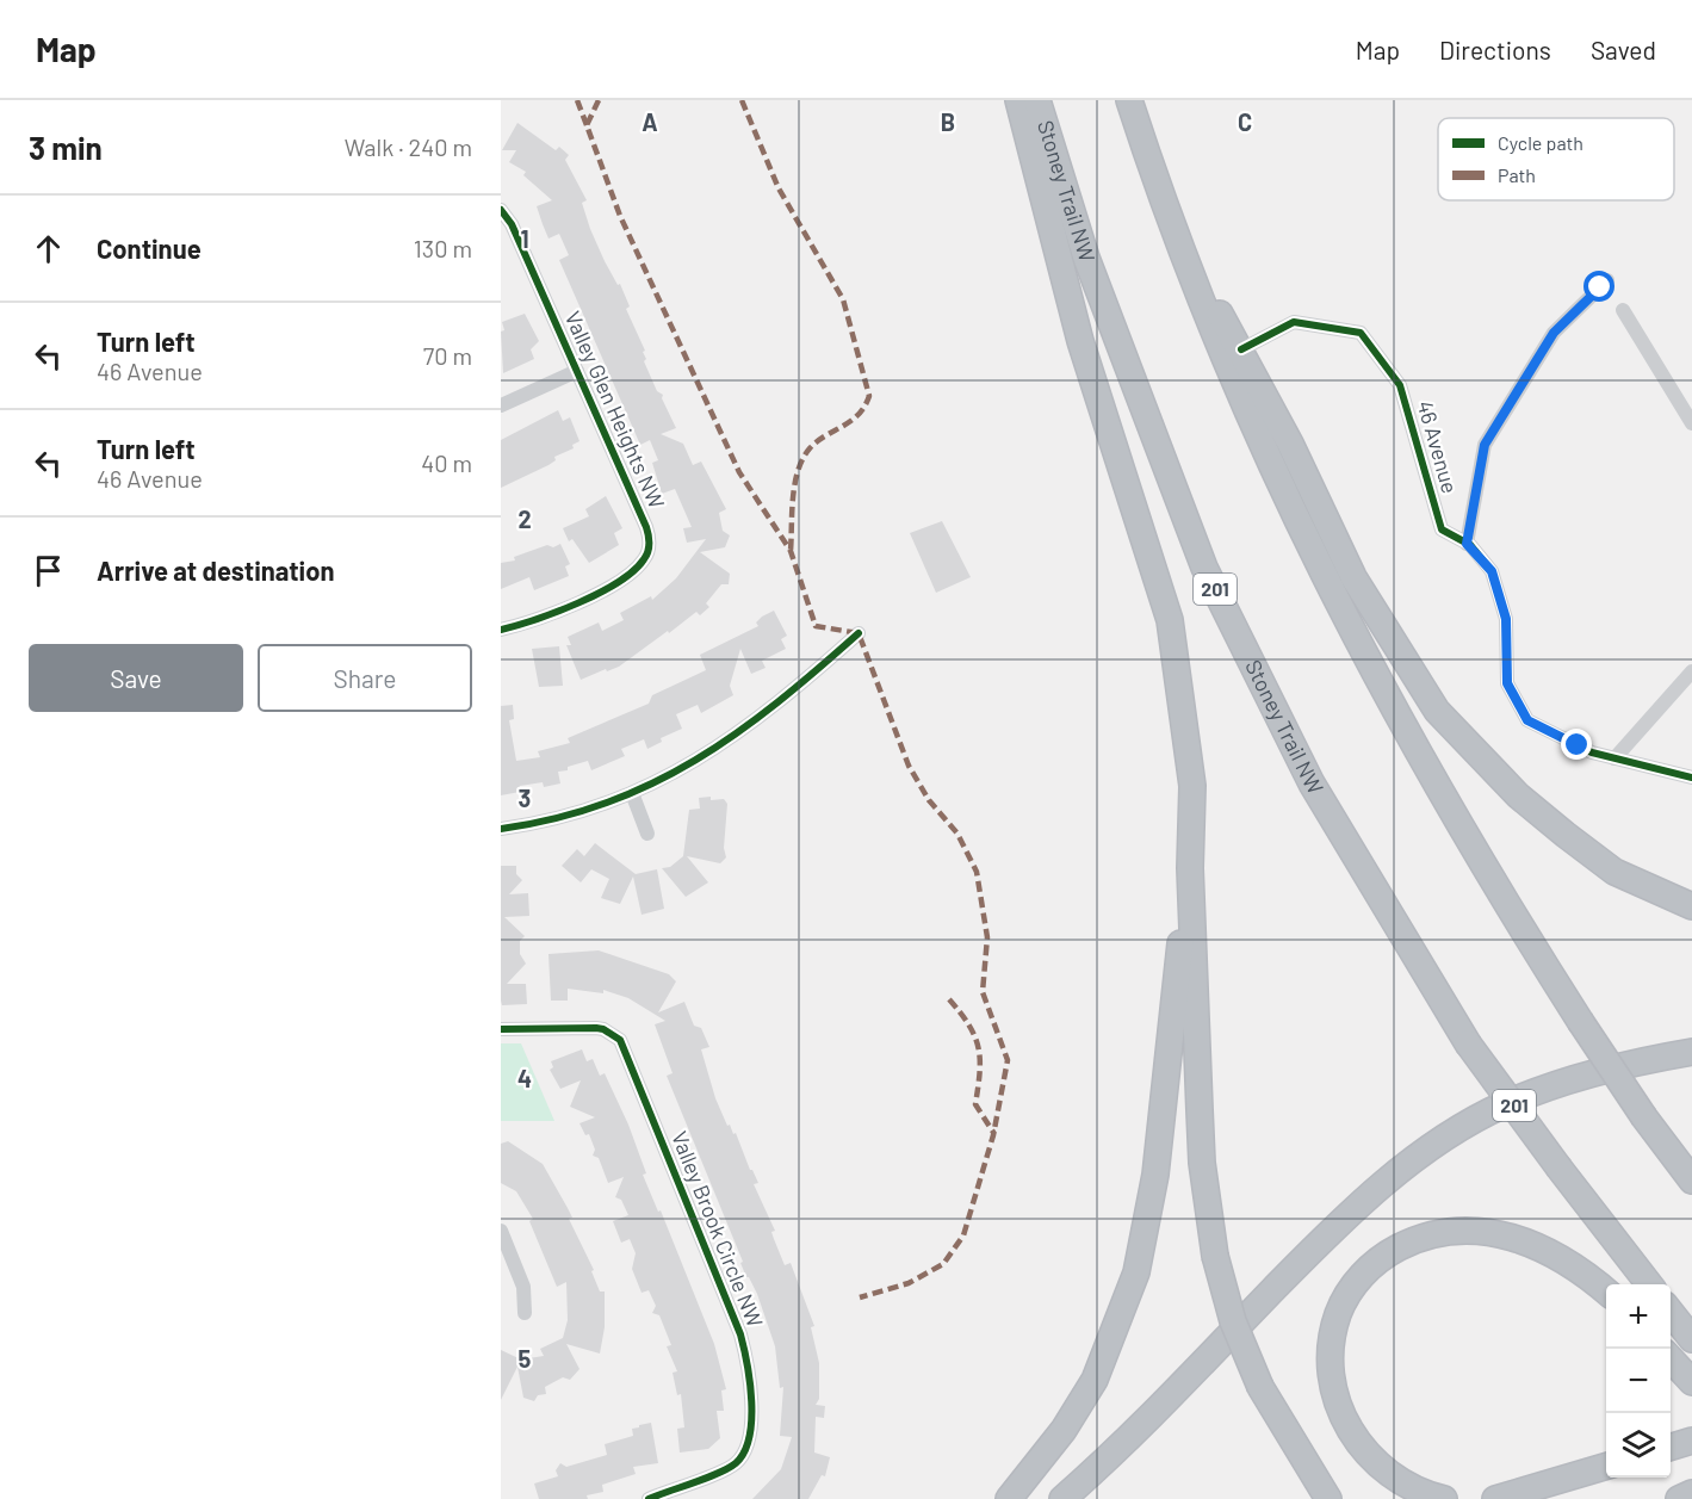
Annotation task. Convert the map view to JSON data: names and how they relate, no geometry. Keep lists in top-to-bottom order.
{
  "streets": {
    "highway": ["Stoney Trail NW", "201"],
    "street": ["Valley Glen Heights NW", "46 Avenue", "Valley Brook Circle NW"]
  },
  "legend": ["Cycle path", "Path"],
  "page": {
    "header": "Map",
    "nav": ["Map", "Directions", "Saved"],
    "heading": ["3 min", "Walk · 240 m"],
    "list": [
      ["Continue", "130 m"],
      ["Turn left", "46 Avenue", "70 m"],
      ["Turn left", "46 Avenue", "40 m"],
      "Arrive at destination"
    ],
    "buttons": ["Save", "Share"],
    "map_buttons": ["+", "−"]
  },
  "grid": {
    "columns": ["A", "B", "C"],
    "rows": [
      "1",
      "2",
      "3",
      "4",
      "5"
    ]
  }
}
